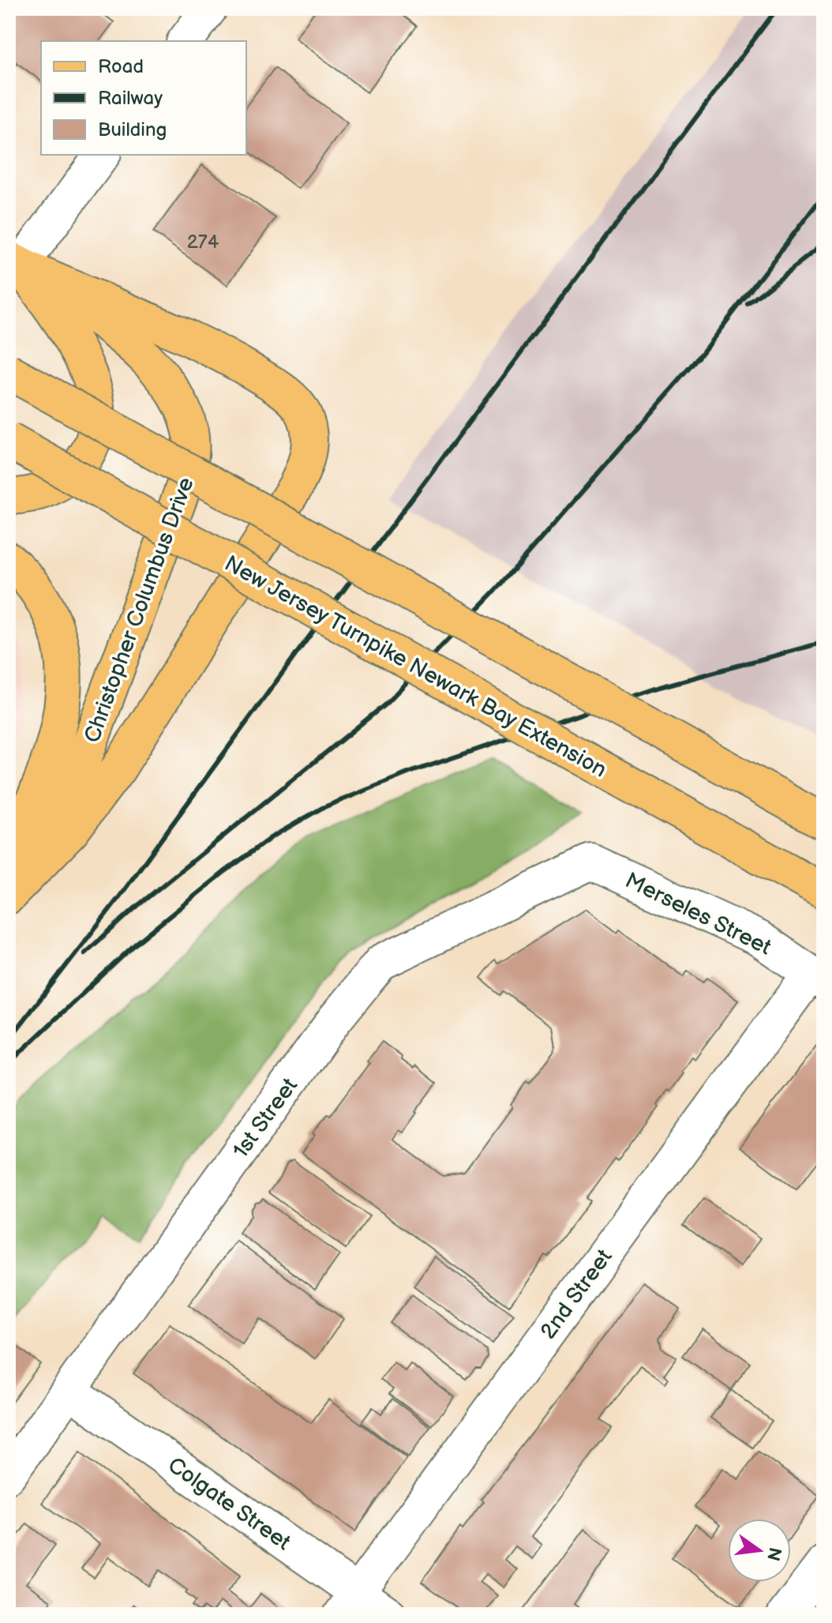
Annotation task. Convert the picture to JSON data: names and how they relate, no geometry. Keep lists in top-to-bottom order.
{
  "streets": {
    "main road": ["Christopher Columbus Drive", "New Jersey Turnpike Newark Bay Extension"],
    "street": [
      "Merseles Street",
      "1st Street",
      "2nd Street",
      "Colgate Street"
    ]
  },
  "crossings": [
    ["Merseles Street", "1st Street"],
    ["Merseles Street", "2nd Street"],
    ["1st Street", "Colgate Street"],
    ["2nd Street", "Colgate Street"]
  ],
  "house_numbers": ["274"],
  "legend": ["Road", "Railway", "Building"],
  "north": "right"
}
